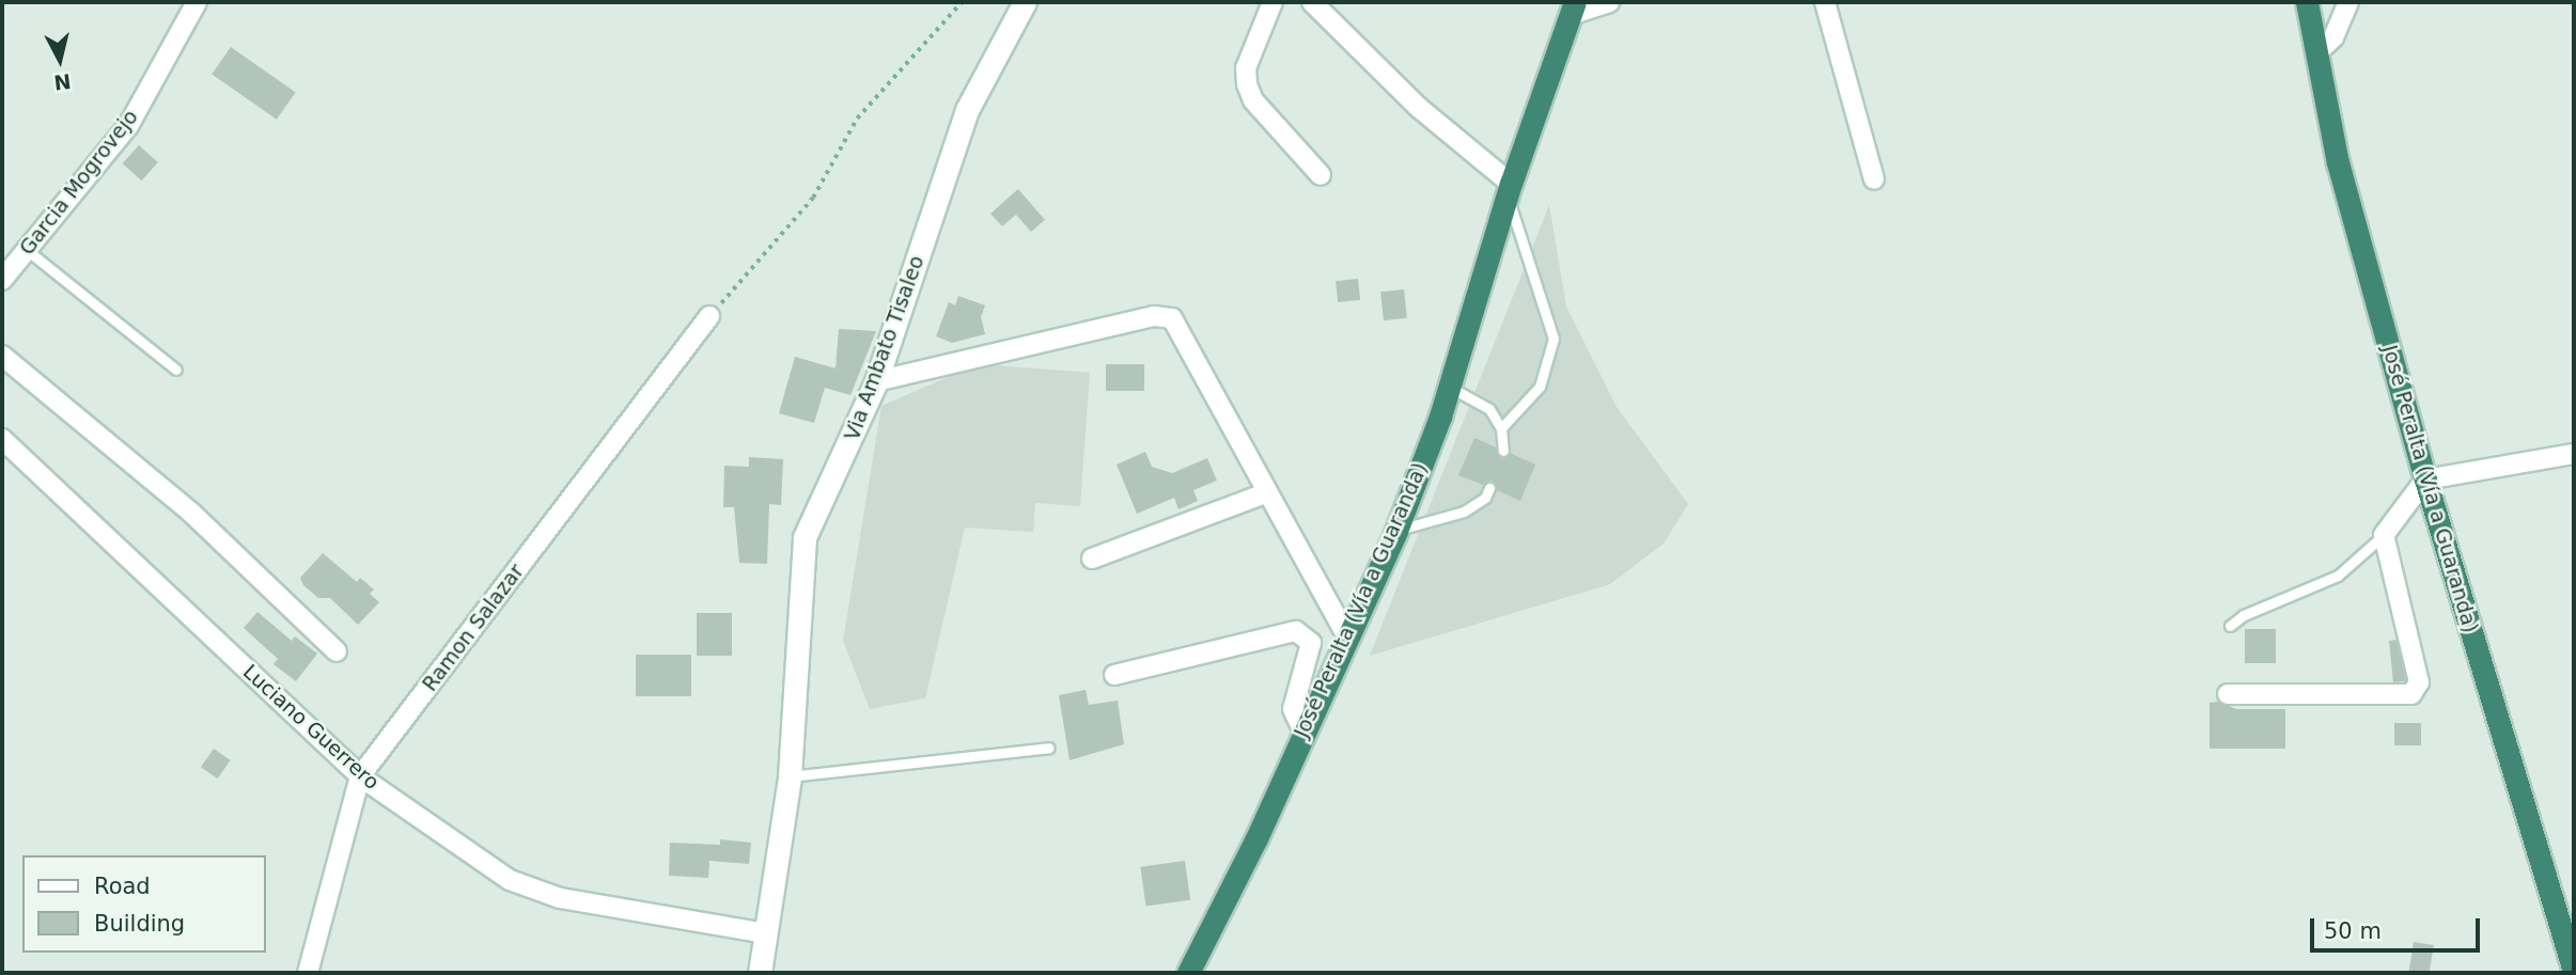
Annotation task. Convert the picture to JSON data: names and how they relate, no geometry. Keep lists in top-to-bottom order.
{
  "streets": {
    "highway": ["José Peralta (Vía a Guaranda)"],
    "main road": ["Via Ambato Tisaleo"],
    "street": ["Garcia Mogrovejo", "Ramon Salazar", "Luciano Guerrero"]
  },
  "crossings": [
    ["Via Ambato Tisaleo", "Luciano Guerrero"],
    ["Ramon Salazar", "Luciano Guerrero"]
  ],
  "legend": ["Road", "Building"],
  "scale_bar": "50 m",
  "north": "bottom"
}
